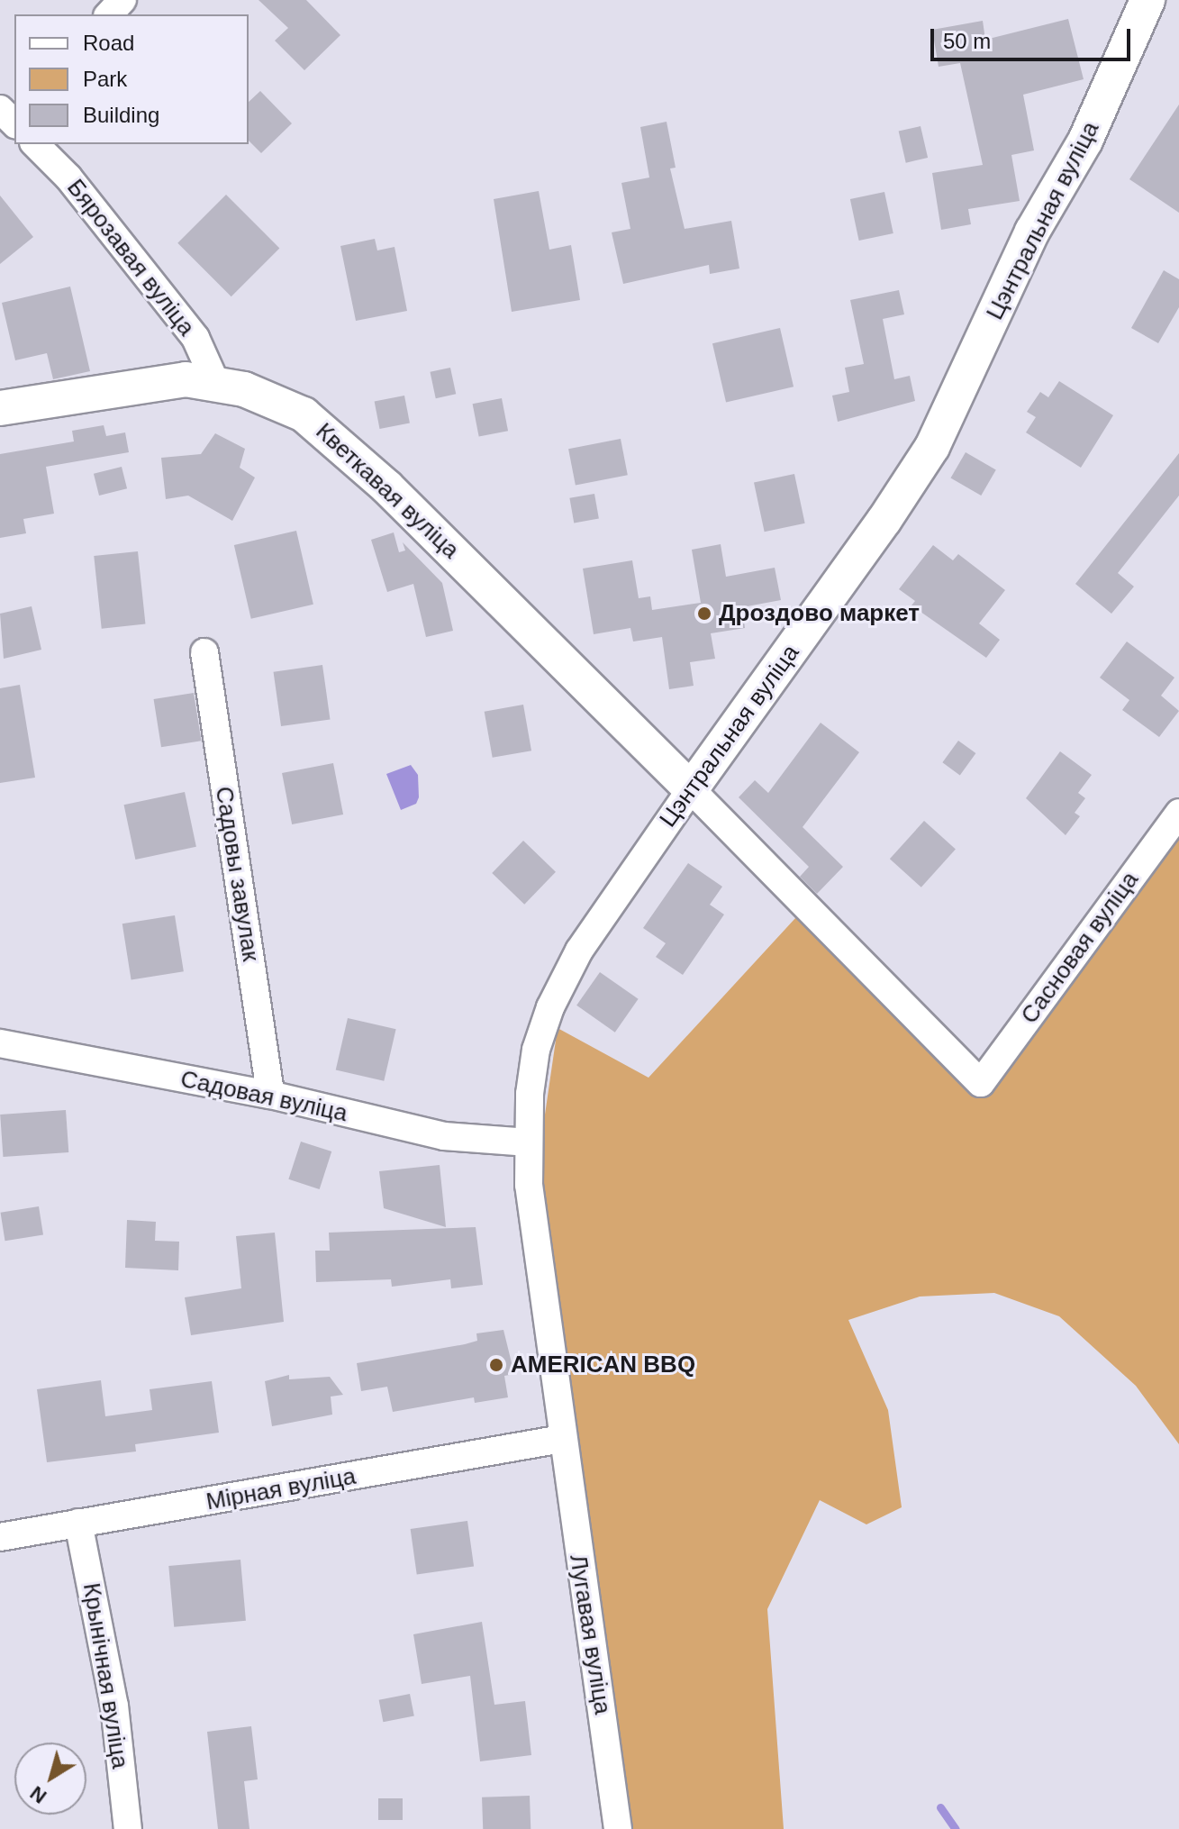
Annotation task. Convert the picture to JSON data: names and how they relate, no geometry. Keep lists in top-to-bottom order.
{
  "streets": {
    "street": [
      "Цэнтральная вуліца",
      "Бярозавая вуліца",
      "Кветкавая вуліца",
      "Садовы завулак",
      "Сасновая вуліца",
      "Садовая вуліца",
      "Мірная вуліца",
      "Лугавая вуліца",
      "Крынічная вуліца"
    ]
  },
  "crossings": [
    ["Цэнтральная вуліца", "Кветкавая вуліца"],
    ["Цэнтральная вуліца", "Сасновая вуліца"],
    ["Цэнтральная вуліца", "Садовая вуліца"],
    ["Цэнтральная вуліца", "Мірная вуліца"],
    ["Цэнтральная вуліца", "Лугавая вуліца"],
    ["Бярозавая вуліца", "Кветкавая вуліца"],
    ["Кветкавая вуліца", "Сасновая вуліца"],
    ["Садовы завулак", "Садовая вуліца"],
    ["Мірная вуліца", "Лугавая вуліца"],
    ["Мірная вуліца", "Крынічная вуліца"]
  ],
  "places": ["Дроздово маркет", "AMERICAN BBQ"],
  "legend": ["Road", "Park", "Building"],
  "scale_bar": "50 m",
  "north": "bottom left"
}
